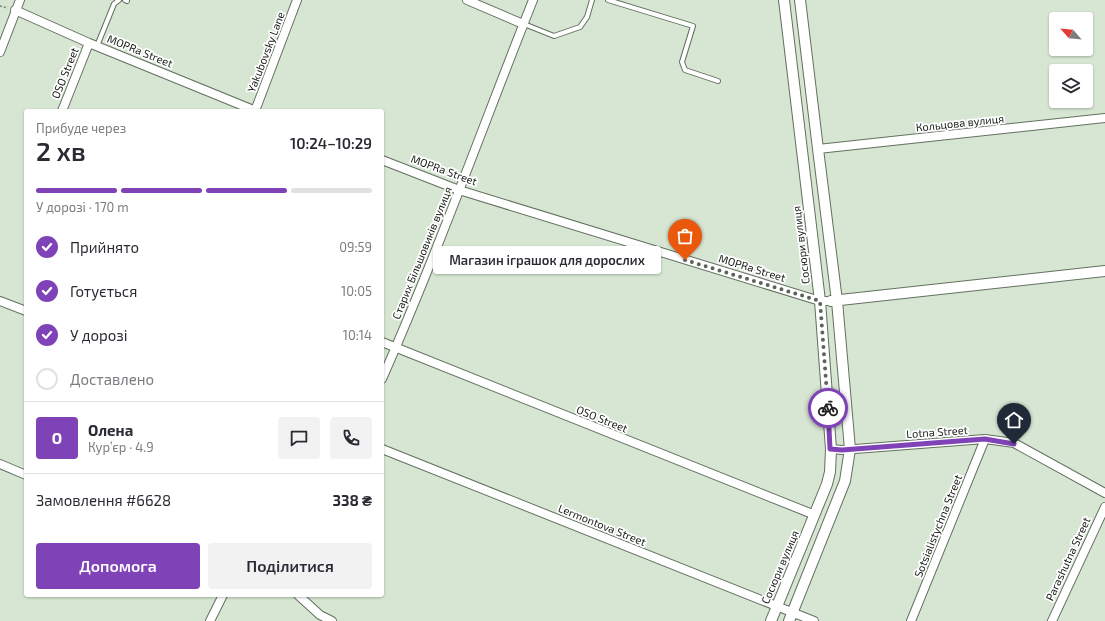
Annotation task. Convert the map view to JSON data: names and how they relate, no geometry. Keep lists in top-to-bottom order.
{
  "streets": {
    "street": [
      "MOPRa Street",
      "Yakubovsky Lane",
      "OSO Street",
      "Кольцова вулиця",
      "Сосюри вулиця",
      "Старих Більшовиків вулиця",
      "Lotna Street",
      "Lermontova Street",
      "Sotsialistychna Street",
      "Parashutna Street"
    ]
  },
  "crossings": [
    ["MOPRa Street", "OSO Street"],
    ["MOPRa Street", "Сосюри вулиця"],
    ["MOPRa Street", "Старих Більшовиків вулиця"],
    ["OSO Street", "Сосюри вулиця"],
    ["OSO Street", "Старих Більшовиків вулиця"],
    ["Сосюри вулиця", "Lotna Street"],
    ["Сосюри вулиця", "Lermontova Street"],
    ["Lotna Street", "Sotsialistychna Street"]
  ],
  "places": ["Магазин іграшок для дорослих"],
  "north": "top left",
  "page": {
    "heading": ["2 хв", "Прибуде через", "10:24–10:29"],
    "panel": [
      "Олена",
      "Кур’єр · 4.9",
      "Замовлення #6628",
      "338 ₴"
    ],
    "bar": "У дорозі · 170 m",
    "list": [
      ["Прийнято", "09:59"],
      ["Готується", "10:05"],
      ["У дорозі", "10:14"],
      "Доставлено"
    ],
    "bubble": "Магазин іграшок для дорослих",
    "round": "О",
    "buttons": ["Допомога", "Поділитися"]
  }
}
